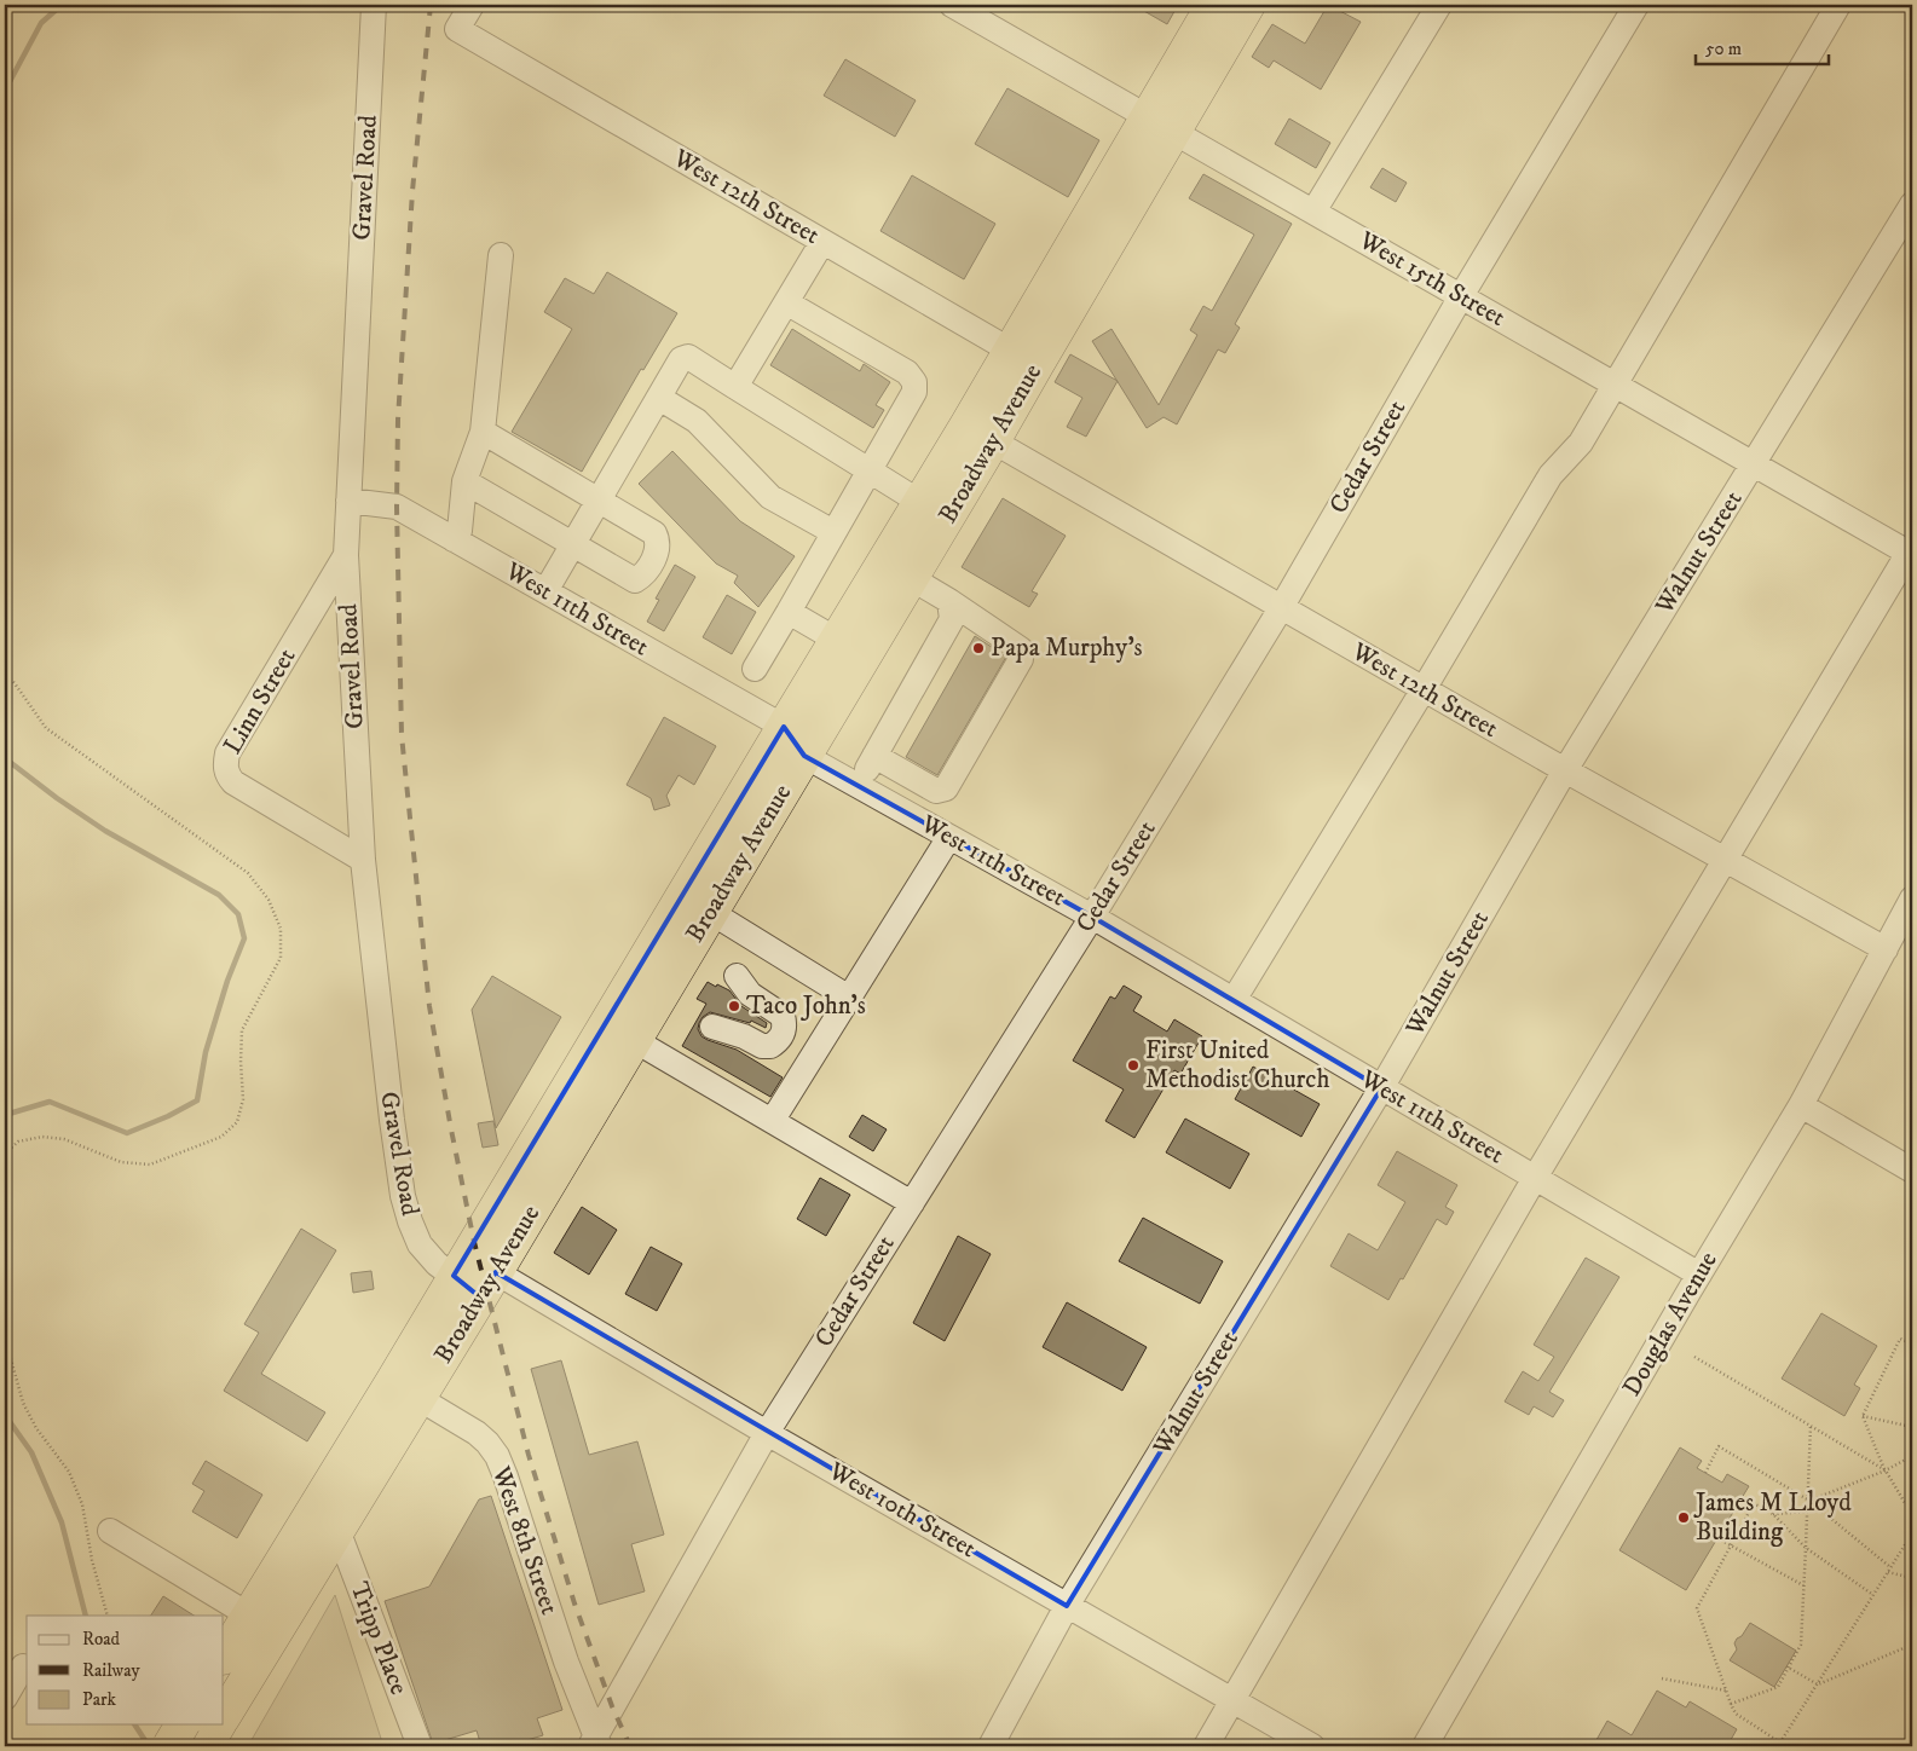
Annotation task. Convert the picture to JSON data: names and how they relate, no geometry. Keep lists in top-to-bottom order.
{
  "streets": {
    "highway": ["Broadway Avenue"],
    "street": [
      "Gravel Road",
      "West 12th Street",
      "West 15th Street",
      "Cedar Street",
      "Walnut Street",
      "West 11th Street",
      "Linn Street",
      "Douglas Avenue",
      "West 10th Street",
      "West 8th Street",
      "Tripp Place"
    ]
  },
  "crossings": [
    ["Gravel Road", "Broadway Avenue"],
    ["Gravel Road", "West 11th Street"],
    ["Gravel Road", "Linn Street"],
    ["Gravel Road", "West 10th Street"],
    ["West 12th Street", "Broadway Avenue"],
    ["West 12th Street", "Cedar Street"],
    ["West 12th Street", "Walnut Street"],
    ["West 12th Street", "Douglas Avenue"],
    ["West 15th Street", "Broadway Avenue"],
    ["West 15th Street", "Cedar Street"],
    ["West 15th Street", "Walnut Street"],
    ["Broadway Avenue", "West 11th Street"],
    ["Broadway Avenue", "West 10th Street"],
    ["Broadway Avenue", "West 8th Street"],
    ["Broadway Avenue", "Tripp Place"],
    ["Cedar Street", "West 11th Street"],
    ["Cedar Street", "West 10th Street"],
    ["Cedar Street", "West 8th Street"],
    ["Walnut Street", "West 11th Street"],
    ["Walnut Street", "West 10th Street"],
    ["West 11th Street", "Douglas Avenue"]
  ],
  "places": [
    "Papa Murphy's",
    "Taco John's",
    "First United Methodist Church",
    "James M Lloyd Building"
  ],
  "legend": ["Road", "Railway", "Park"],
  "scale_bar": "50 m"
}
